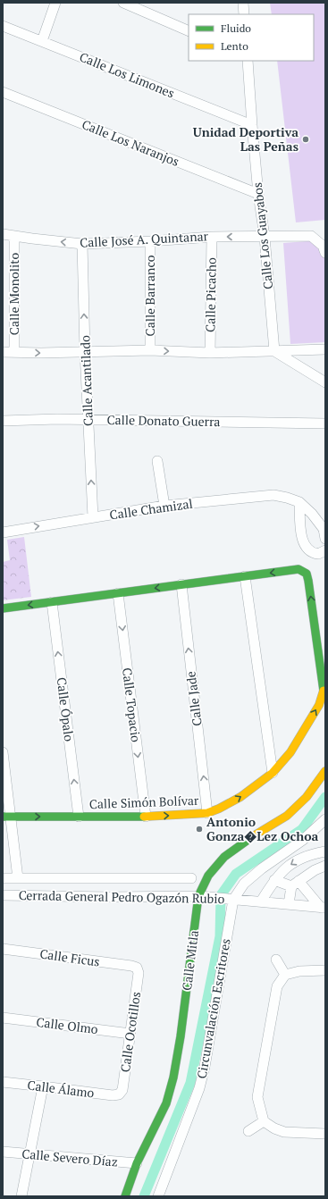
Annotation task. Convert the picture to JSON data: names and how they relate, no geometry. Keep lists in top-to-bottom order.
{
  "streets": {
    "street": [
      "Calle Los Limones",
      "Calle Los Naranjos",
      "Calle Los Guayabos",
      "Calle José A. Quintanar",
      "Calle Monolito",
      "Calle Picacho",
      "Calle Barranco",
      "Calle Acantilado",
      "Calle Donato Guerra",
      "Calle Chamizal",
      "Calle Jade",
      "Calle Topacio",
      "Calle Ópalo",
      "Calle Simón Bolívar",
      "Cerrada General Pedro Ogazón Rubio",
      "Calle Ficus",
      "Calle Mitla",
      "Circunvalación Escritores",
      "Calle Olmo",
      "Calle Ocotillos",
      "Calle Álamo",
      "Calle Severo Díaz"
    ]
  },
  "crossings": [
    ["Calle Los Limones", "Calle Los Guayabos"],
    ["Calle Los Naranjos", "Calle Los Guayabos"],
    ["Calle Los Guayabos", "Calle José A. Quintanar"],
    ["Calle José A. Quintanar", "Calle Monolito"],
    ["Calle José A. Quintanar", "Calle Picacho"],
    ["Calle José A. Quintanar", "Calle Barranco"],
    ["Calle José A. Quintanar", "Calle Acantilado"],
    ["Calle Acantilado", "Calle Donato Guerra"],
    ["Calle Acantilado", "Calle Chamizal"],
    ["Calle Jade", "Calle Simón Bolívar"],
    ["Calle Topacio", "Calle Simón Bolívar"],
    ["Calle Ópalo", "Calle Simón Bolívar"],
    ["Cerrada General Pedro Ogazón Rubio", "Calle Mitla"],
    ["Cerrada General Pedro Ogazón Rubio", "Circunvalación Escritores"],
    ["Calle Ficus", "Calle Ocotillos"],
    ["Calle Mitla", "Calle Severo Díaz"],
    ["Calle Olmo", "Calle Ocotillos"],
    ["Calle Ocotillos", "Calle Álamo"]
  ],
  "one_way": ["Calle José A. Quintanar", "Calle Acantilado", "Calle Topacio"],
  "places": ["Unidad Deportiva Las Peñas", "Antonio Gonza�Lez Ochoa"],
  "legend": ["Fluido", "Lento"]
}
